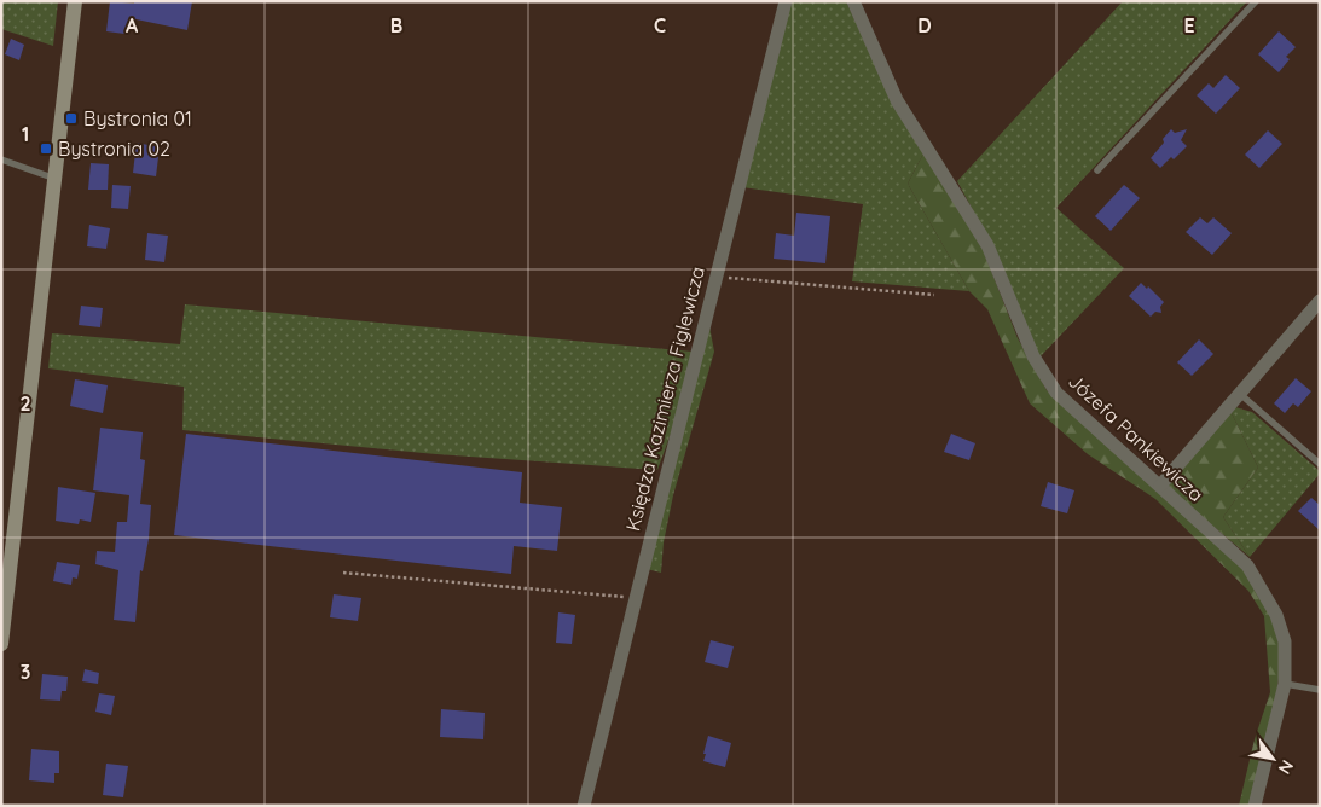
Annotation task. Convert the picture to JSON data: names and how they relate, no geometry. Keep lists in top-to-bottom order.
{
  "streets": {
    "street": ["Księdza Kazimierza Figlewicza", "Józefa Pankiewicza"]
  },
  "places": {
    "transit": ["Bystronia 01", "Bystronia 02"]
  },
  "north": "bottom right",
  "grid": {
    "columns": [
      "A",
      "B",
      "C",
      "D",
      "E"
    ],
    "rows": ["1", "2", "3"]
  }
}
